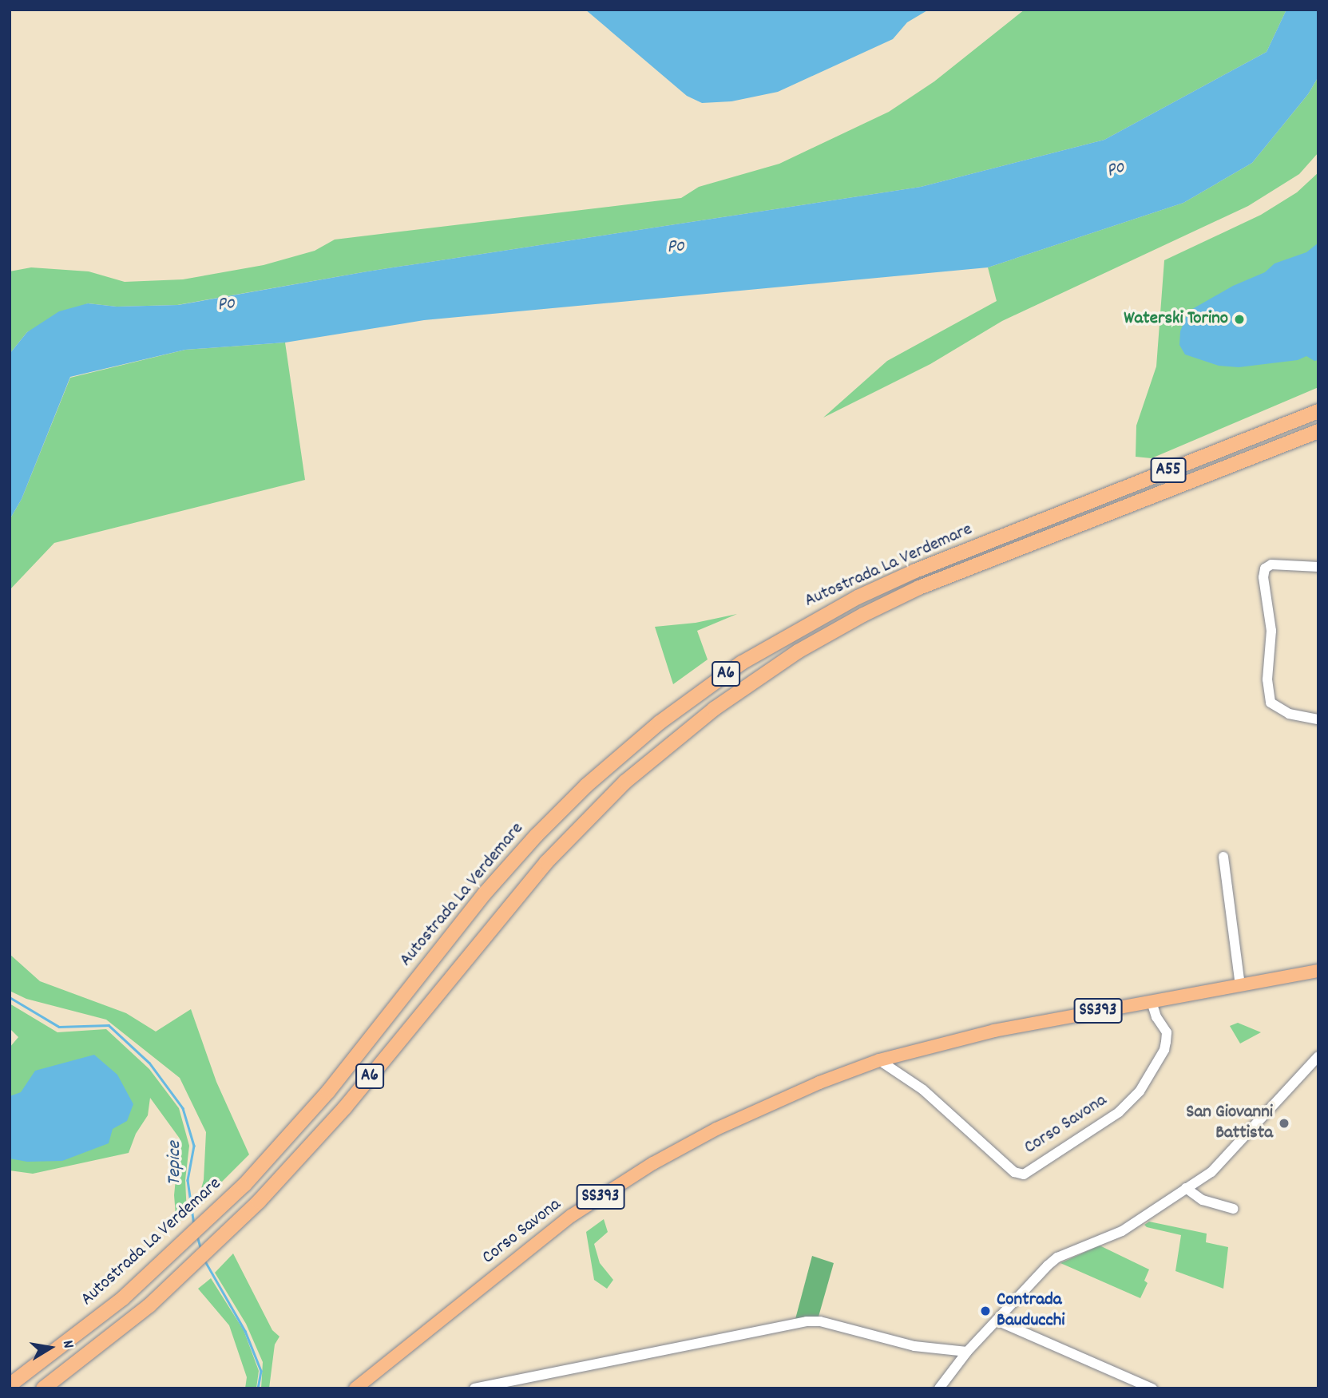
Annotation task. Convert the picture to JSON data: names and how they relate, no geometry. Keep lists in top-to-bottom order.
{
  "streets": {
    "highway": ["A55", "Autostrada La Verdemare", "A6"],
    "main road": ["SS393", "Corso Savona"]
  },
  "crossings": [
    ["A55", "Autostrada La Verdemare"]
  ],
  "water": ["Po", "Tepice"],
  "places": ["Waterski Torino", "San Giovanni Battista", "Contrada Bauducchi"],
  "north": "right"
}
